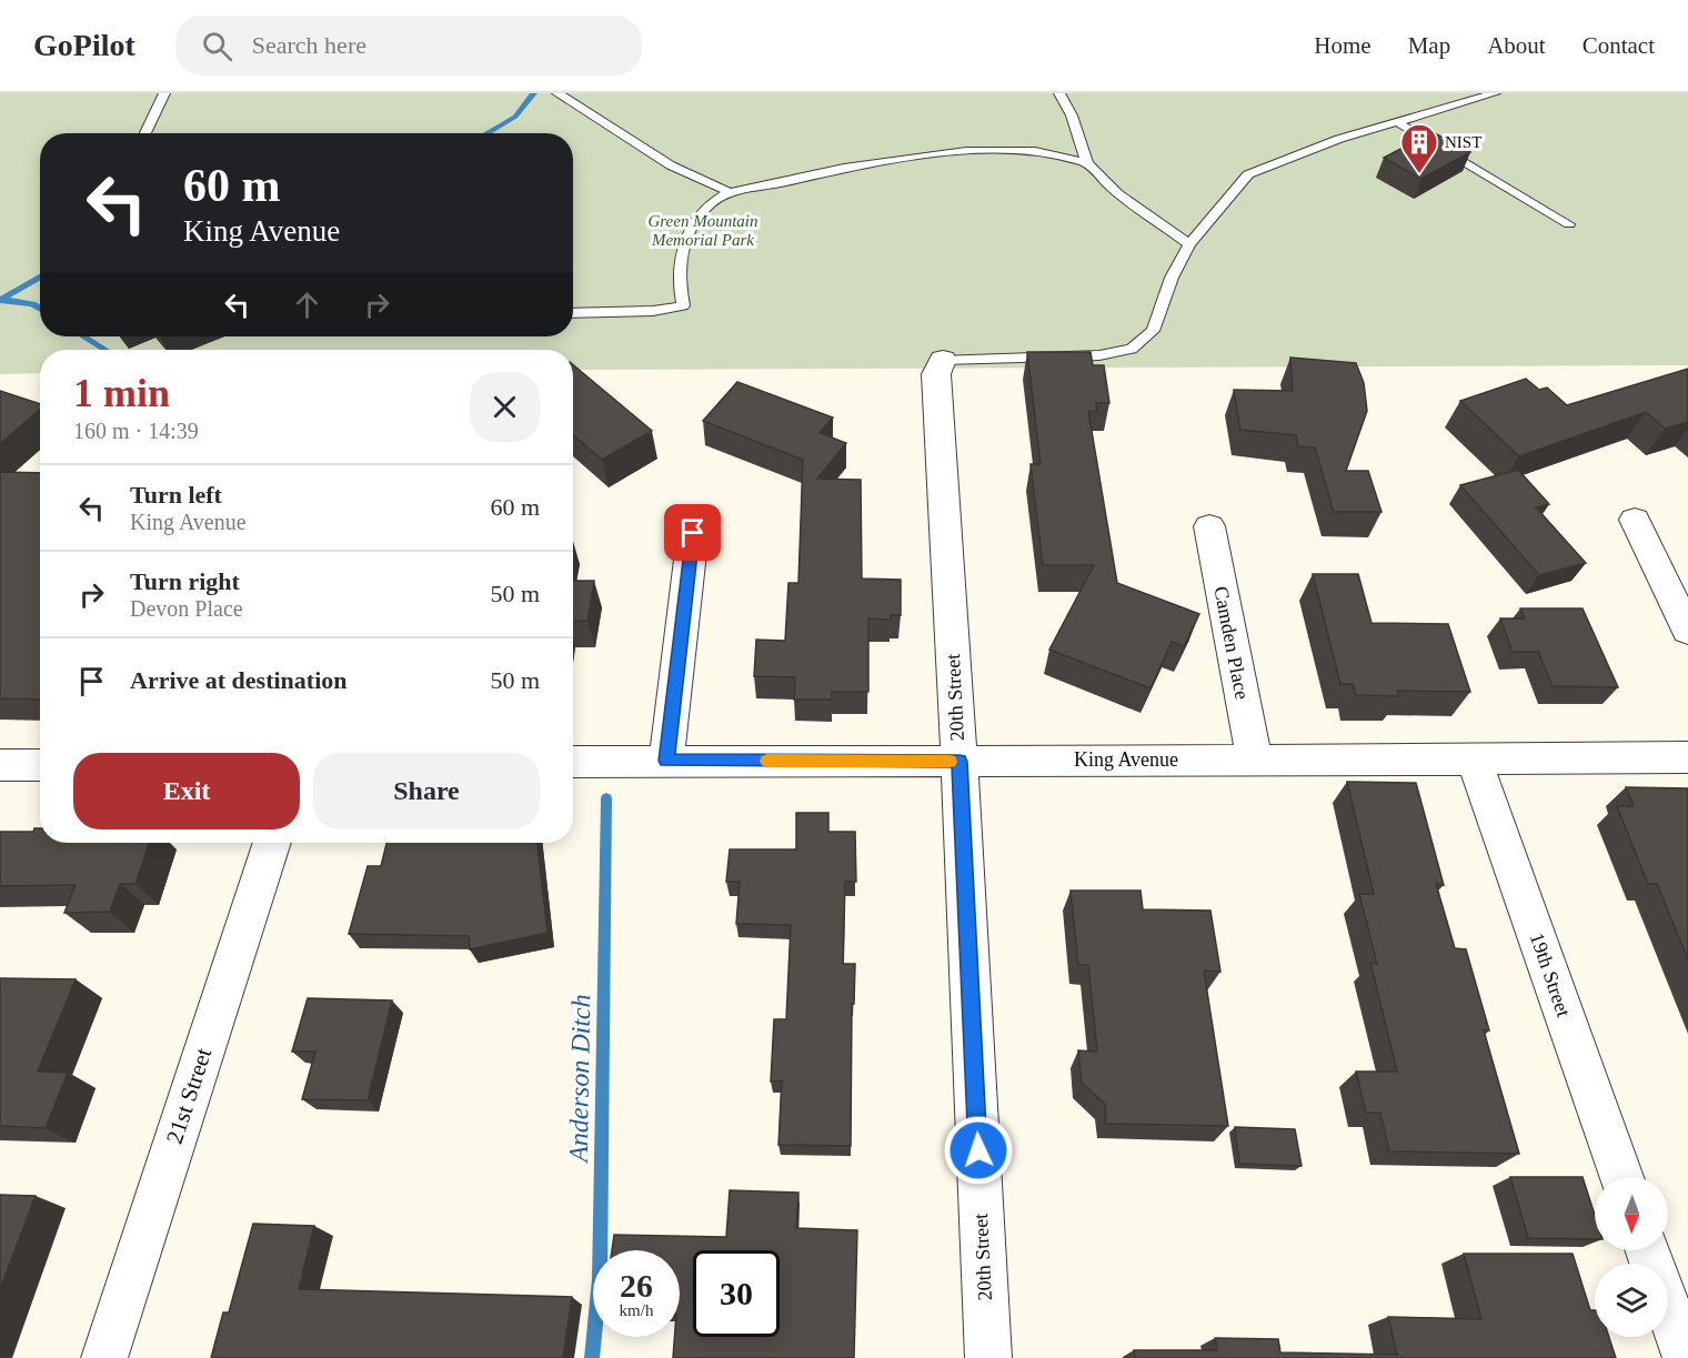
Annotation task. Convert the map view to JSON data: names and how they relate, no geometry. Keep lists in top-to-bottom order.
{
  "streets": {
    "street": [
      "Camden Place",
      "20th Street",
      "King Avenue",
      "19th Street",
      "21st Street"
    ]
  },
  "crossings": [
    ["Camden Place", "King Avenue"],
    ["20th Street", "King Avenue"],
    ["King Avenue", "19th Street"]
  ],
  "water": ["Anderson Ditch"],
  "parks": ["Green Mountain Memorial Park"],
  "places": {
    "building": ["NIST"]
  },
  "north": "bottom",
  "page": {
    "header": "GoPilot",
    "search": "Search here",
    "nav": [
      "Home",
      "Map",
      "About",
      "Contact"
    ],
    "turn": ["60 m", "King Avenue"],
    "heading": ["1 min", "160 m · 14:39"],
    "list": [
      {
        "name": "Turn left",
        "note": "King Avenue",
        "value": "60 m"
      },
      {
        "name": "Turn right",
        "note": "Devon Place",
        "value": "50 m"
      },
      {
        "name": "Arrive at destination",
        "value": "50 m"
      }
    ],
    "buttons": ["Exit", "Share"],
    "speed": "26 km/h",
    "limit": "30"
  }
}
